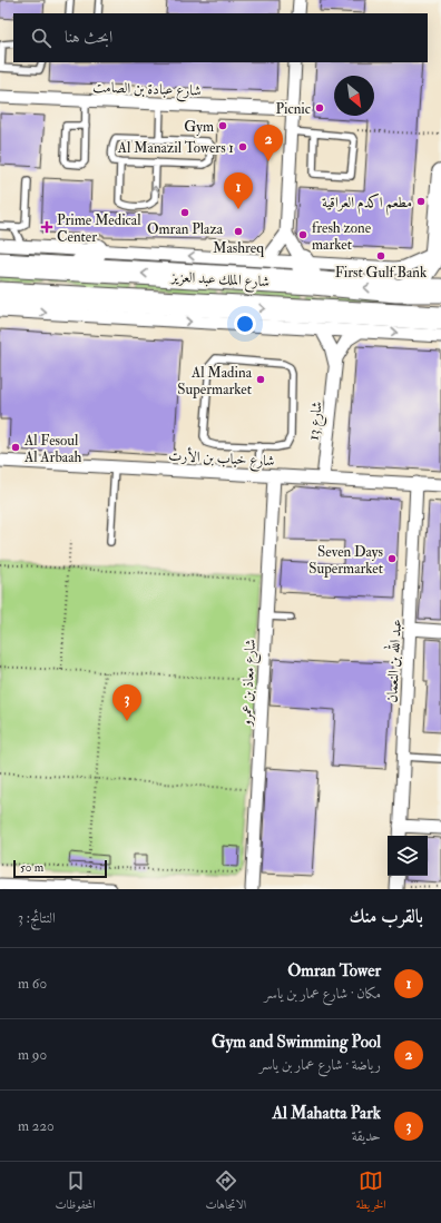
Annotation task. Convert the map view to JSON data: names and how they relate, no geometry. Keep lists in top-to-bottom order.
{
  "streets": {
    "highway": ["شارع الملك عبد العزيز"],
    "street": [
      "شارع عبادة بن الصامت",
      "شارع 13",
      "شارع خباب بن الأرت",
      "عبد الله بن النعمان",
      "شارع معاذ بن عمرو"
    ]
  },
  "crossings": [
    ["شارع 13", "شارع خباب بن الأرت"],
    ["شارع خباب بن الأرت", "عبد الله بن النعمان"],
    ["شارع خباب بن الأرت", "شارع معاذ بن عمرو"]
  ],
  "places": {
    "other": [
      "Picnic",
      "Gym",
      "Al Manazil Towers 1",
      "مطعم اكدم العراقية",
      "Omran Plaza",
      "Mashreq",
      "fresh zone market",
      "First Gulf Bank",
      "Al Madina Supermarket",
      "Al Fesoul Al Arbaah",
      "Seven Days Supermarket"
    ],
    "health": ["Prime Medical Center"]
  },
  "scale_bar": "50 m",
  "north": "bottom right",
  "page": {
    "search": "ابحث هنا",
    "pins": ["2", "1", "3"],
    "scale": "50 m",
    "heading": ["بالقرب منك", "النتائج: 3"],
    "list": [
      {
        "mark": "1",
        "name": "Omran Tower",
        "note": "مكان · شارع عمار بن ياسر",
        "value": "60 m"
      },
      {
        "mark": "2",
        "name": "Gym and Swimming Pool",
        "note": "رياضة · شارع عمار بن ياسر",
        "value": "90 m"
      },
      {
        "mark": "3",
        "name": "Al Mahatta Park",
        "note": "حديقة",
        "value": "220 m"
      }
    ],
    "nav": ["الخريطة", "الاتجاهات", "المحفوظات"]
  }
}
